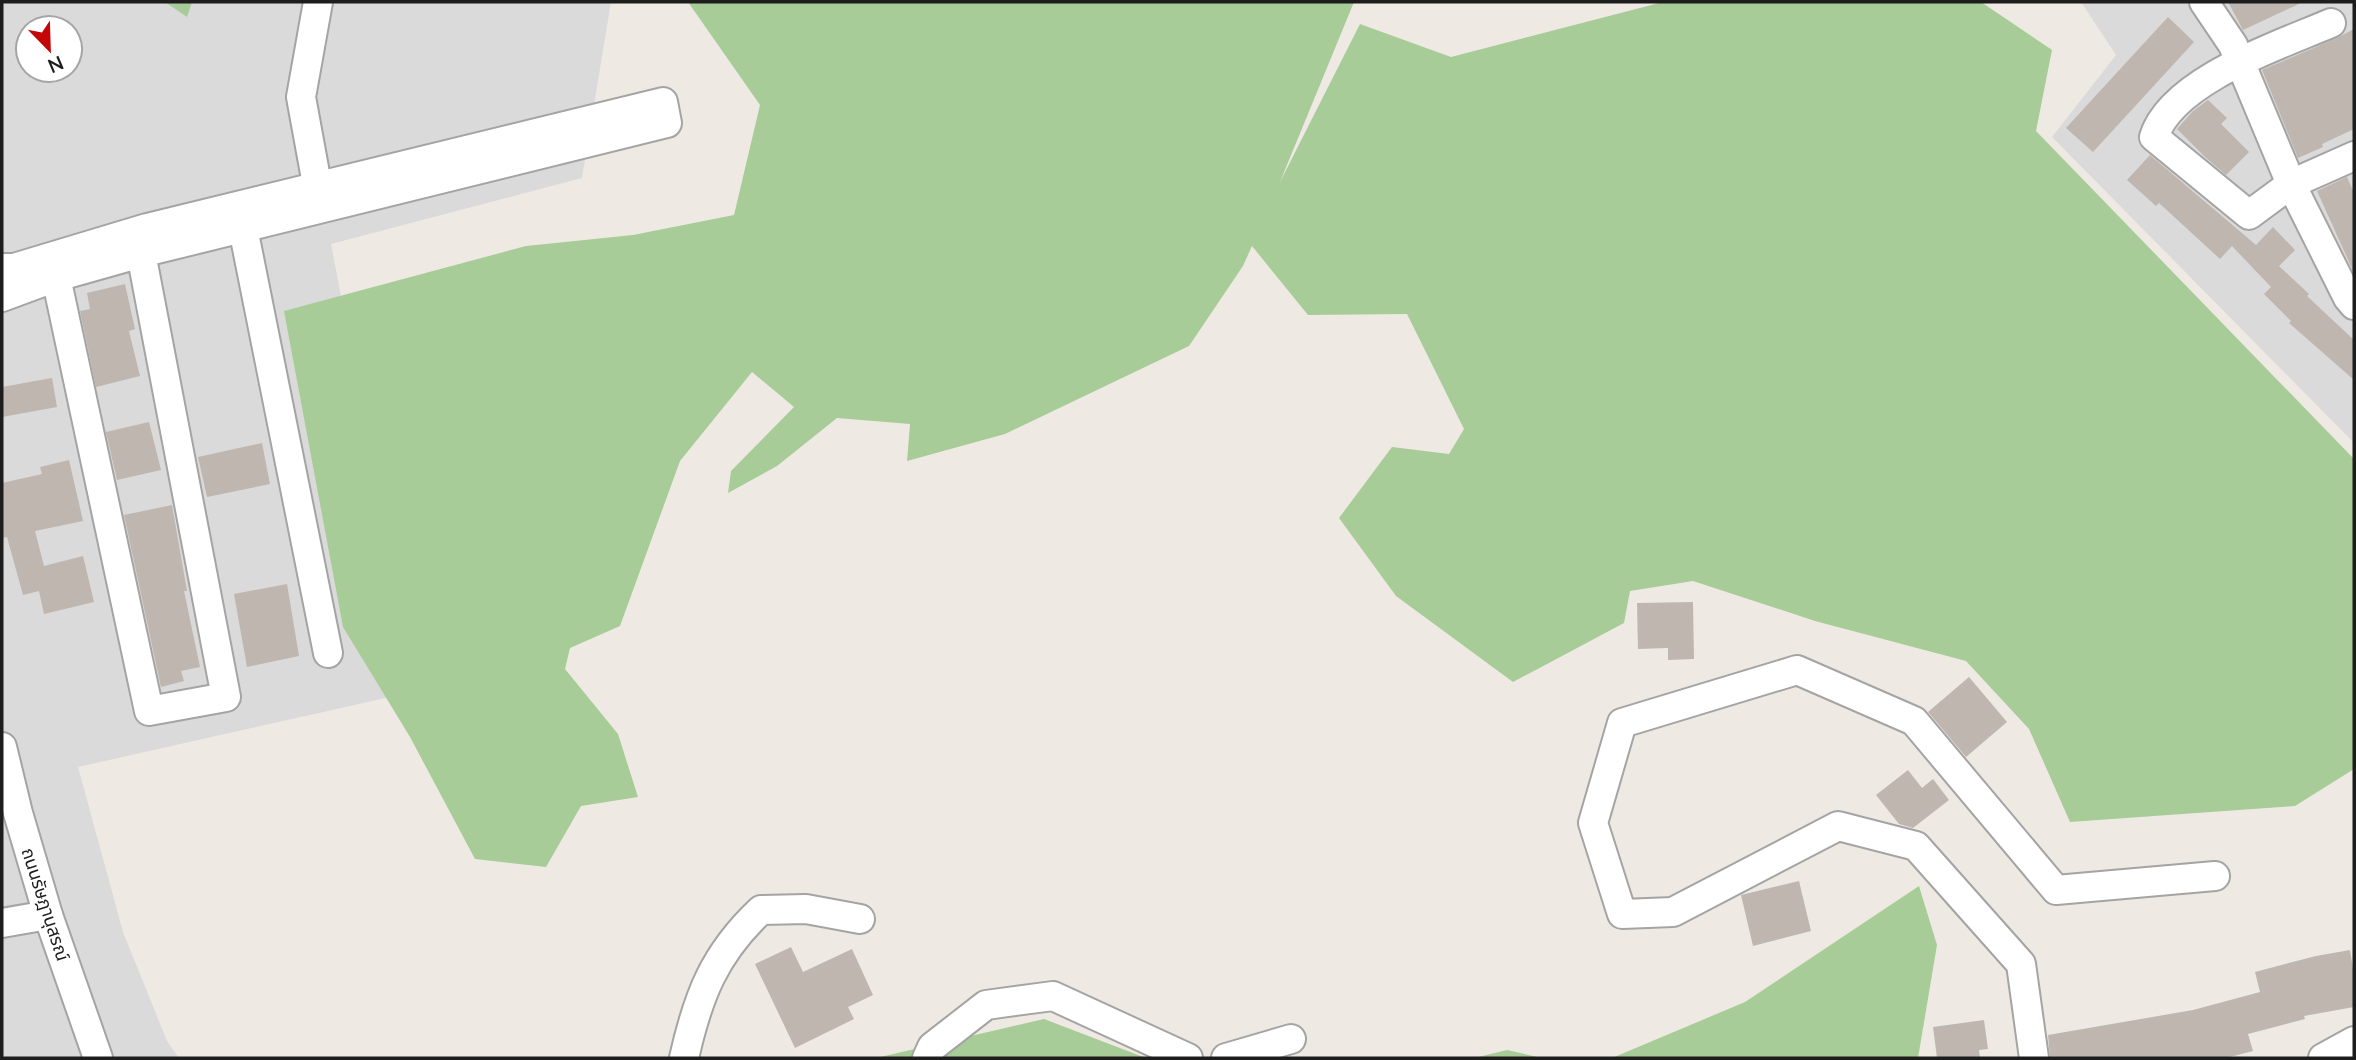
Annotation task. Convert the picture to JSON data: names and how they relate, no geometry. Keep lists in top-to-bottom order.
{
  "streets": {
    "street": ["ถนนรัษฎานุสรณ์"]
  },
  "north": "bottom right"
}
